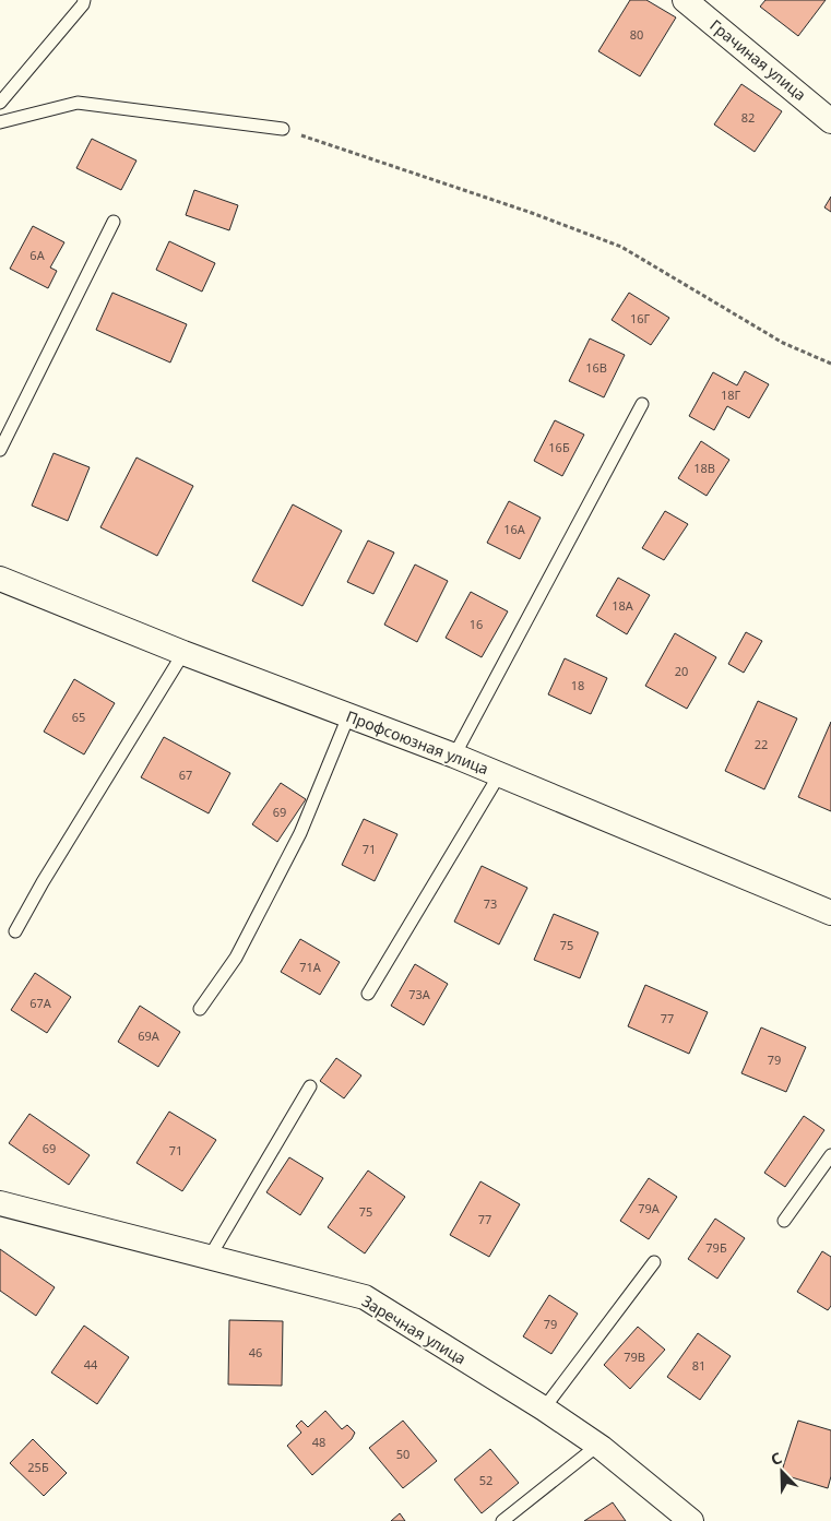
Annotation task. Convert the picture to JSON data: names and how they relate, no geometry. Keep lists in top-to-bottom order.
{
  "streets": {
    "street": ["Грачиная улица", "Профсоюзная улица", "Заречная улица"]
  },
  "house_numbers": [
    "80",
    "82",
    "6А",
    "16Г",
    "16В",
    "18Г",
    "16Б",
    "18В",
    "16А",
    "18А",
    "16",
    "20",
    "18",
    "65",
    "22",
    "67",
    "69",
    "71",
    "73",
    "75",
    "71А",
    "73А",
    "67А",
    "77",
    "69А",
    "79",
    "69",
    "71",
    "79А",
    "75",
    "77",
    "79Б",
    "79",
    "46",
    "79В",
    "44",
    "81",
    "48",
    "50",
    "25Б",
    "52"
  ],
  "north": "top left"
}
